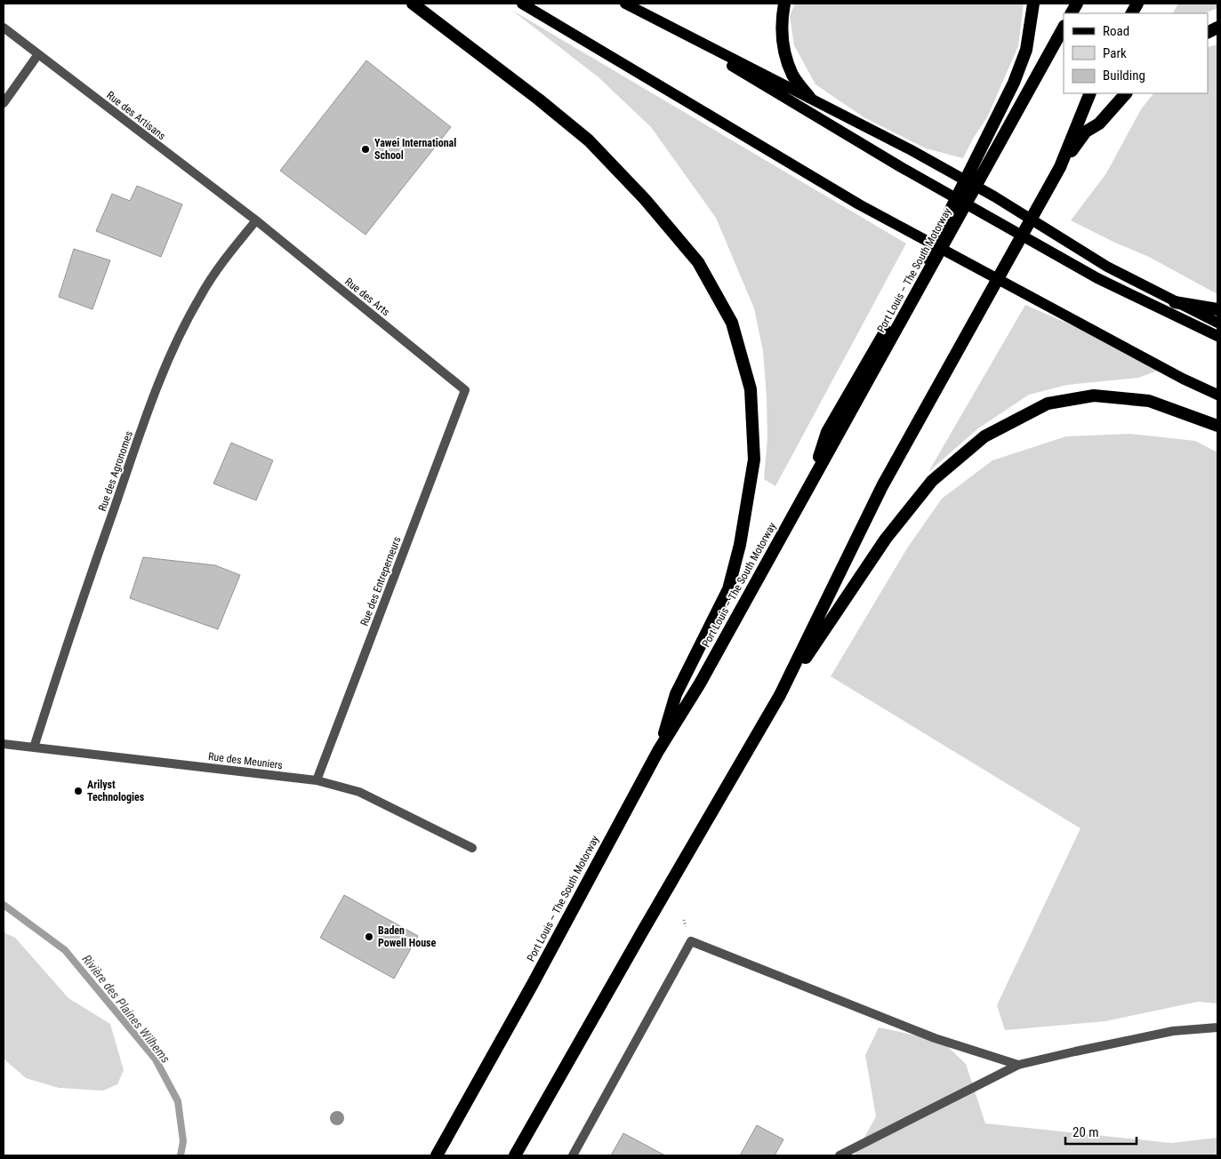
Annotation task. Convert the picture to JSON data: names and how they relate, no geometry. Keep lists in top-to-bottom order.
{
  "streets": {
    "highway": ["Port Louis – The South Motorway"],
    "street": [
      "Rue des Artisans",
      "Rue des Arts",
      "Rue des Agronomes",
      "Rue des Entreperneurs",
      "Rue des Meuniers"
    ]
  },
  "crossings": [
    ["Rue des Artisans", "Rue des Arts"],
    ["Rue des Artisans", "Rue des Agronomes"],
    ["Rue des Arts", "Rue des Agronomes"],
    ["Rue des Arts", "Rue des Entreperneurs"],
    ["Rue des Agronomes", "Rue des Meuniers"],
    ["Rue des Entreperneurs", "Rue des Meuniers"]
  ],
  "water": ["Rivière des Plaines Wilhems"],
  "places": ["Yawei International School", "Arilyst Technologies", "Baden Powell House"],
  "legend": ["Road", "Park", "Building"],
  "scale_bar": "20 m"
}
